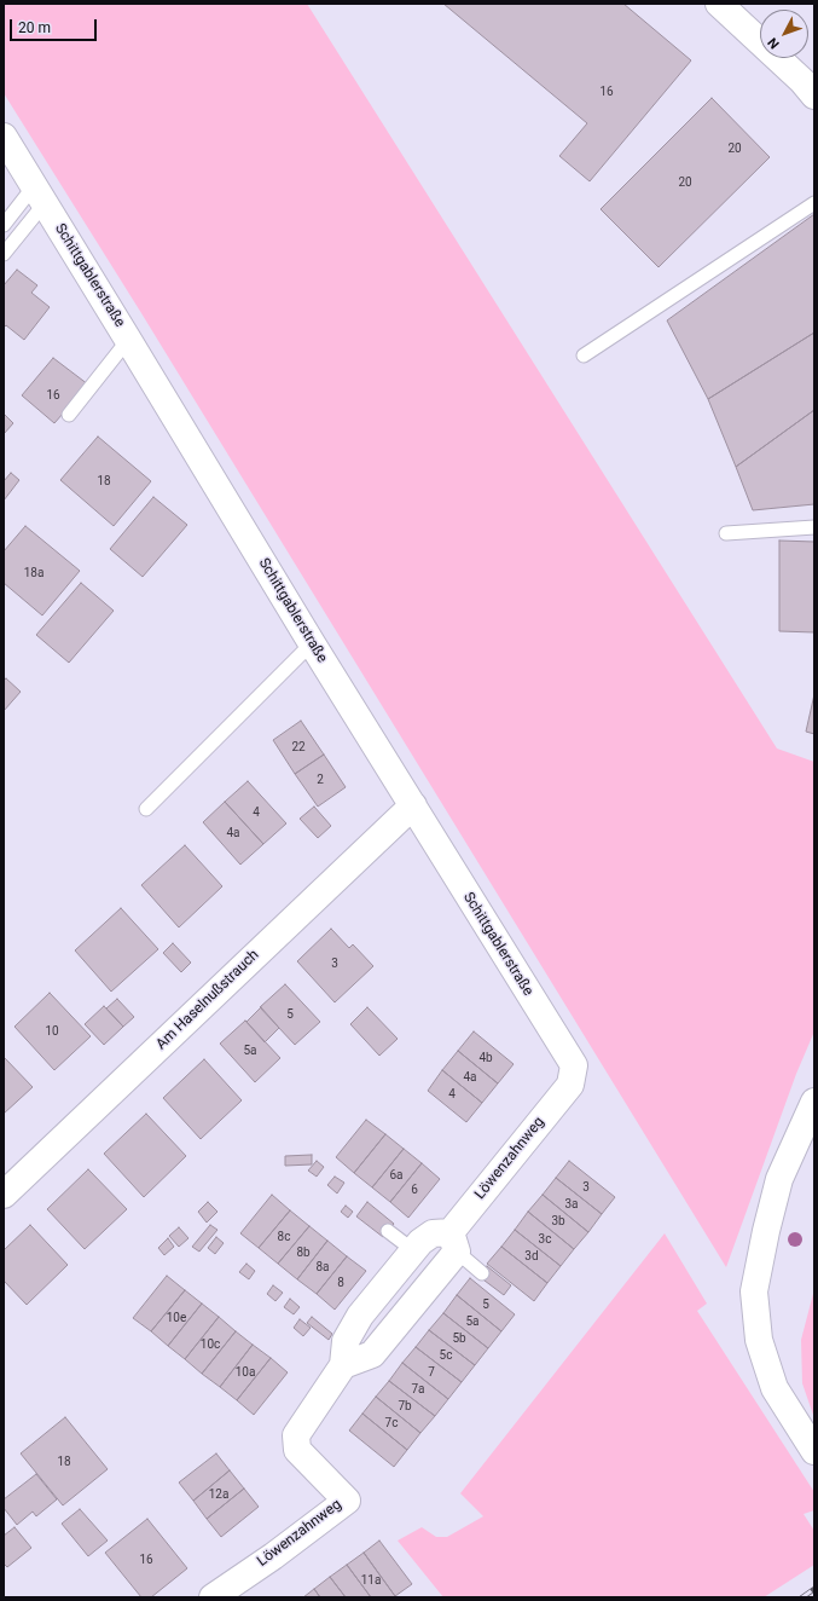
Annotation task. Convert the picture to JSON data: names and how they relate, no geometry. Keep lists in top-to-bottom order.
{
  "streets": {
    "street": ["Schittgablerstraße", "Am Haselnußstrauch", "Löwenzahnweg"]
  },
  "crossings": [
    ["Schittgablerstraße", "Am Haselnußstrauch"],
    ["Schittgablerstraße", "Löwenzahnweg"]
  ],
  "house_numbers": [
    "16",
    "20",
    "20",
    "16",
    "18",
    "18a",
    "22",
    "2",
    "4",
    "4a",
    "3",
    "5",
    "10",
    "5a",
    "4b",
    "4a",
    "4",
    "6a",
    "3",
    "6",
    "3a",
    "3b",
    "8c",
    "3c",
    "8b",
    "3d",
    "8a",
    "8",
    "5",
    "10e",
    "5a",
    "5b",
    "10c",
    "5c",
    "10a",
    "7",
    "7a",
    "7b",
    "7c",
    "18",
    "12a",
    "16",
    "11a"
  ],
  "scale_bar": "20 m",
  "north": "bottom left"
}
